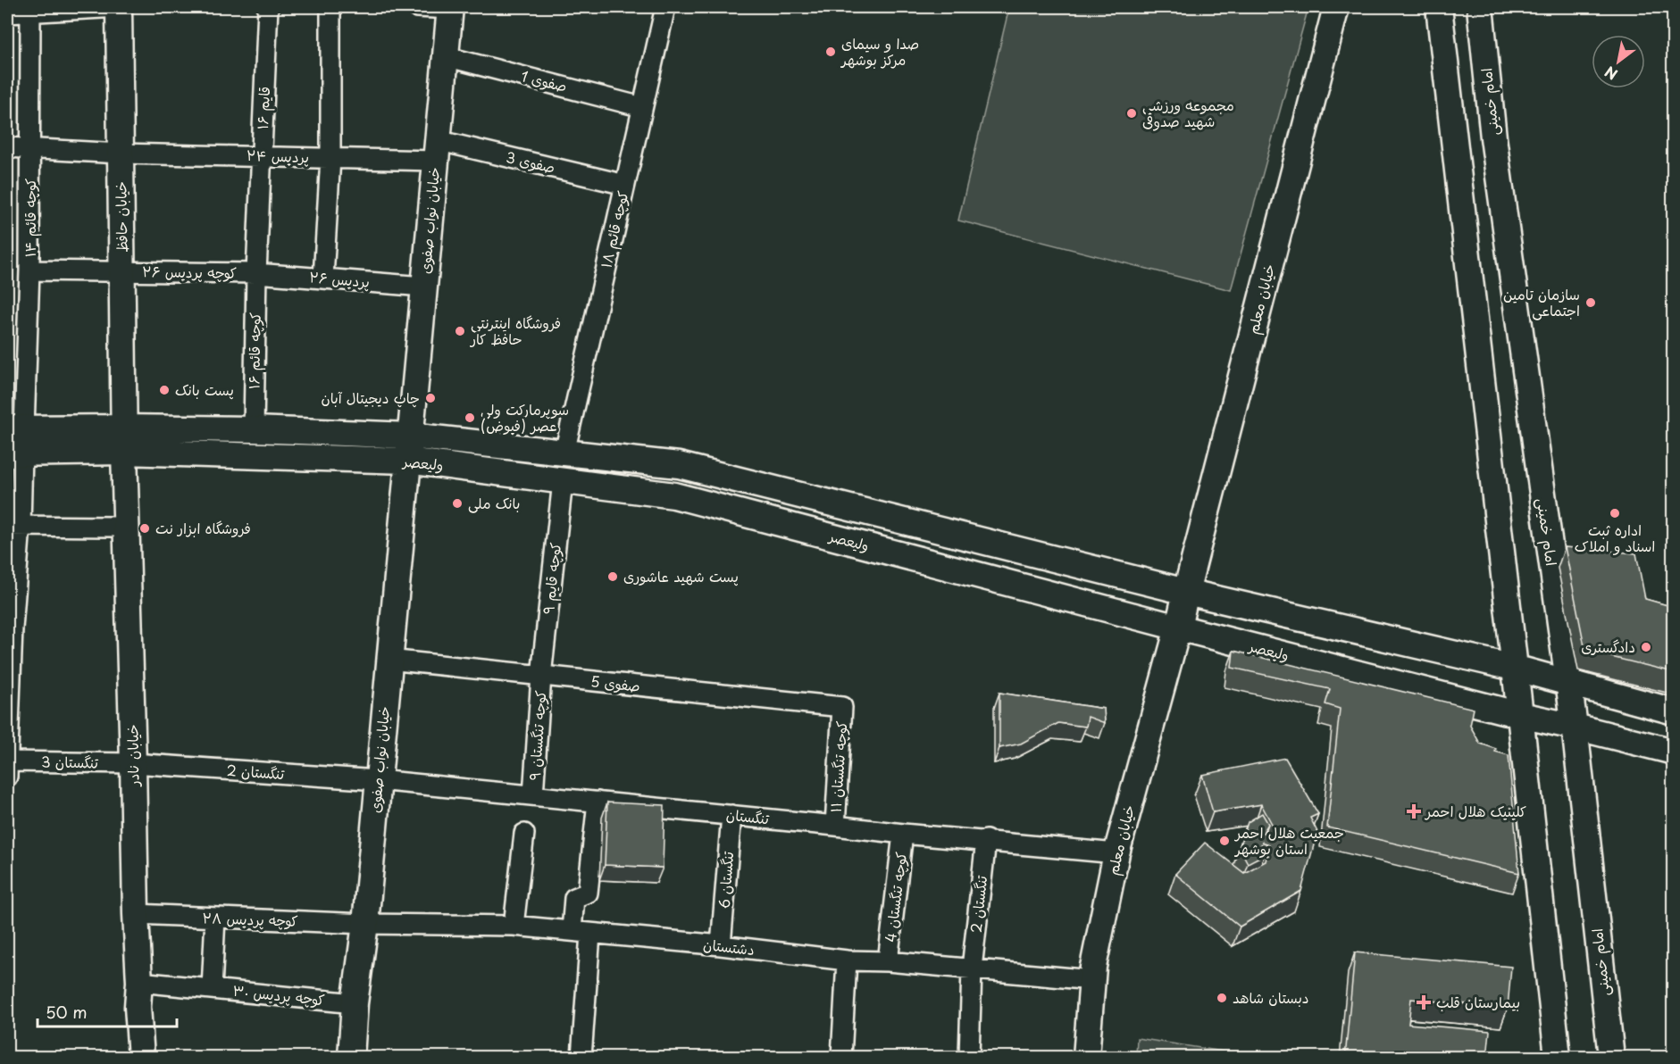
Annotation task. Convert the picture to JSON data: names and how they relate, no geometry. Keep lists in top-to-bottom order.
{
  "streets": {
    "street": [
      "صفوی 1",
      "امام خمینی",
      "قایم ۱۶",
      "پردیس ۲۴",
      "صفوی 3",
      "خیابان حافظ",
      "کوچه قائم ۱۴",
      "خیابان نواب صفوی",
      "کوچه قائم ۱۸",
      "کوچه پردیس ۲۶",
      "پردیس ۲۶",
      "خیابان معلم",
      "کوچه قائم ۱۶",
      "ولیعصر",
      "کوچه قایم ۹",
      "صفوی 5",
      "کوچه تنگستان ۹",
      "خیابان نادر",
      "تنگستان 3",
      "کوچه تنگستان ۱۱",
      "تنگستان 2",
      "تنگستان",
      "تنگستان 6",
      "کوچه تنگستان 4",
      "کوچه پردیس ۲۸",
      "دشتستان",
      "کوچه پردیس ۳۰"
    ]
  },
  "crossings": [
    ["صفوی 1", "خیابان نواب صفوی"],
    ["صفوی 1", "کوچه قائم ۱۸"],
    ["امام خمینی", "ولیعصر"],
    ["قایم ۱۶", "پردیس ۲۴"],
    ["قایم ۱۶", "کوچه پردیس ۲۶"],
    ["قایم ۱۶", "پردیس ۲۶"],
    ["قایم ۱۶", "کوچه قائم ۱۶"],
    ["پردیس ۲۴", "صفوی 3"],
    ["پردیس ۲۴", "خیابان حافظ"],
    ["پردیس ۲۴", "کوچه قائم ۱۴"],
    ["پردیس ۲۴", "خیابان نواب صفوی"],
    ["صفوی 3", "خیابان نواب صفوی"],
    ["صفوی 3", "کوچه قائم ۱۸"],
    ["خیابان حافظ", "کوچه پردیس ۲۶"],
    ["خیابان حافظ", "ولیعصر"],
    ["خیابان حافظ", "خیابان نادر"],
    ["کوچه قائم ۱۴", "کوچه پردیس ۲۶"],
    ["کوچه قائم ۱۴", "ولیعصر"],
    ["کوچه قائم ۱۴", "تنگستان 3"],
    ["خیابان نواب صفوی", "پردیس ۲۶"],
    ["خیابان نواب صفوی", "ولیعصر"],
    ["خیابان نواب صفوی", "صفوی 5"],
    ["خیابان نواب صفوی", "تنگستان 2"],
    ["خیابان نواب صفوی", "تنگستان"],
    ["خیابان نواب صفوی", "کوچه پردیس ۲۸"],
    ["خیابان نواب صفوی", "دشتستان"],
    ["خیابان نواب صفوی", "کوچه پردیس ۳۰"],
    ["کوچه قائم ۱۸", "ولیعصر"],
    ["کوچه پردیس ۲۶", "پردیس ۲۶"],
    ["کوچه پردیس ۲۶", "کوچه قائم ۱۶"],
    ["پردیس ۲۶", "کوچه قائم ۱۶"],
    ["خیابان معلم", "ولیعصر"],
    ["خیابان معلم", "تنگستان"],
    ["خیابان معلم", "دشتستان"],
    ["کوچه قائم ۱۶", "ولیعصر"],
    ["ولیعصر", "کوچه قایم ۹"],
    ["ولیعصر", "خیابان نادر"],
    ["کوچه قایم ۹", "صفوی 5"],
    ["کوچه قایم ۹", "کوچه تنگستان ۹"],
    ["صفوی 5", "کوچه تنگستان ۹"],
    ["صفوی 5", "کوچه تنگستان ۱۱"],
    ["کوچه تنگستان ۹", "تنگستان"],
    ["خیابان نادر", "تنگستان 3"],
    ["خیابان نادر", "تنگستان 2"],
    ["خیابان نادر", "کوچه پردیس ۲۸"],
    ["خیابان نادر", "کوچه پردیس ۳۰"],
    ["تنگستان 3", "تنگستان 2"],
    ["کوچه تنگستان ۱۱", "تنگستان"],
    ["تنگستان 2", "تنگستان"],
    ["تنگستان 2", "دشتستان"],
    ["تنگستان", "تنگستان 6"],
    ["تنگستان", "کوچه تنگستان 4"],
    ["تنگستان 6", "دشتستان"],
    ["کوچه تنگستان 4", "دشتستان"],
    ["کوچه پردیس ۲۸", "دشتستان"]
  ],
  "places": {
    "other": [
      "صدا و سیمای مرکز بوشهر",
      "مجموعه ورزشی شهید صدوقی",
      "سازمان تامین اجتماعی",
      "فروشگاه اینترنتی حافظ کار",
      "پست بانک",
      "چاپ دیجیتال آبان",
      "سوپرمارکت ولی عصر (فیوض)",
      "بانک ملی",
      "اداره ثبت اسناد و املاک",
      "فروشگاه ابزار نت",
      "پست شهید عاشوری",
      "دادگستری",
      "جمعیت هلال احمر استان بوشهر",
      "دبستان شاهد"
    ],
    "health": ["کلینیک هلال احمر", "بیمارستان قلب"]
  },
  "scale_bar": "50 m",
  "north": "bottom left"
}
